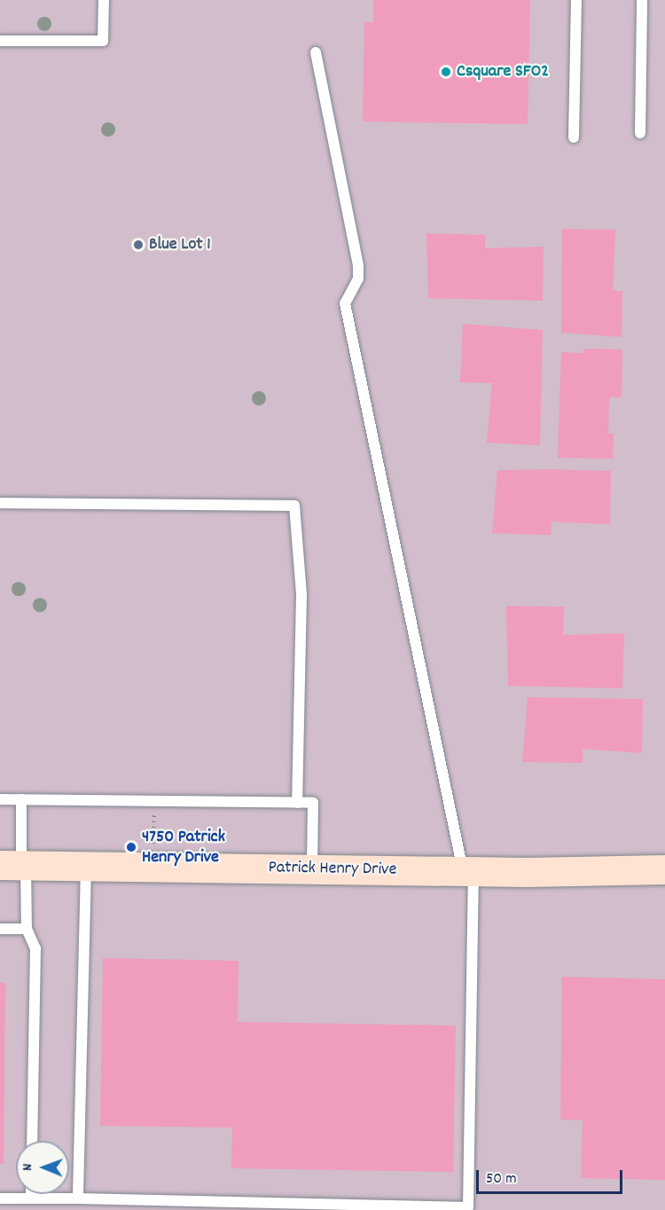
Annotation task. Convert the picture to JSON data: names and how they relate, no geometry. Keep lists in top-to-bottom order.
{
  "streets": {
    "street": ["Patrick Henry Drive"]
  },
  "places": ["Csquare SFO2", "Blue Lot 1", "4750 Patrick Henry Drive"],
  "scale_bar": "50 m",
  "north": "left"
}
